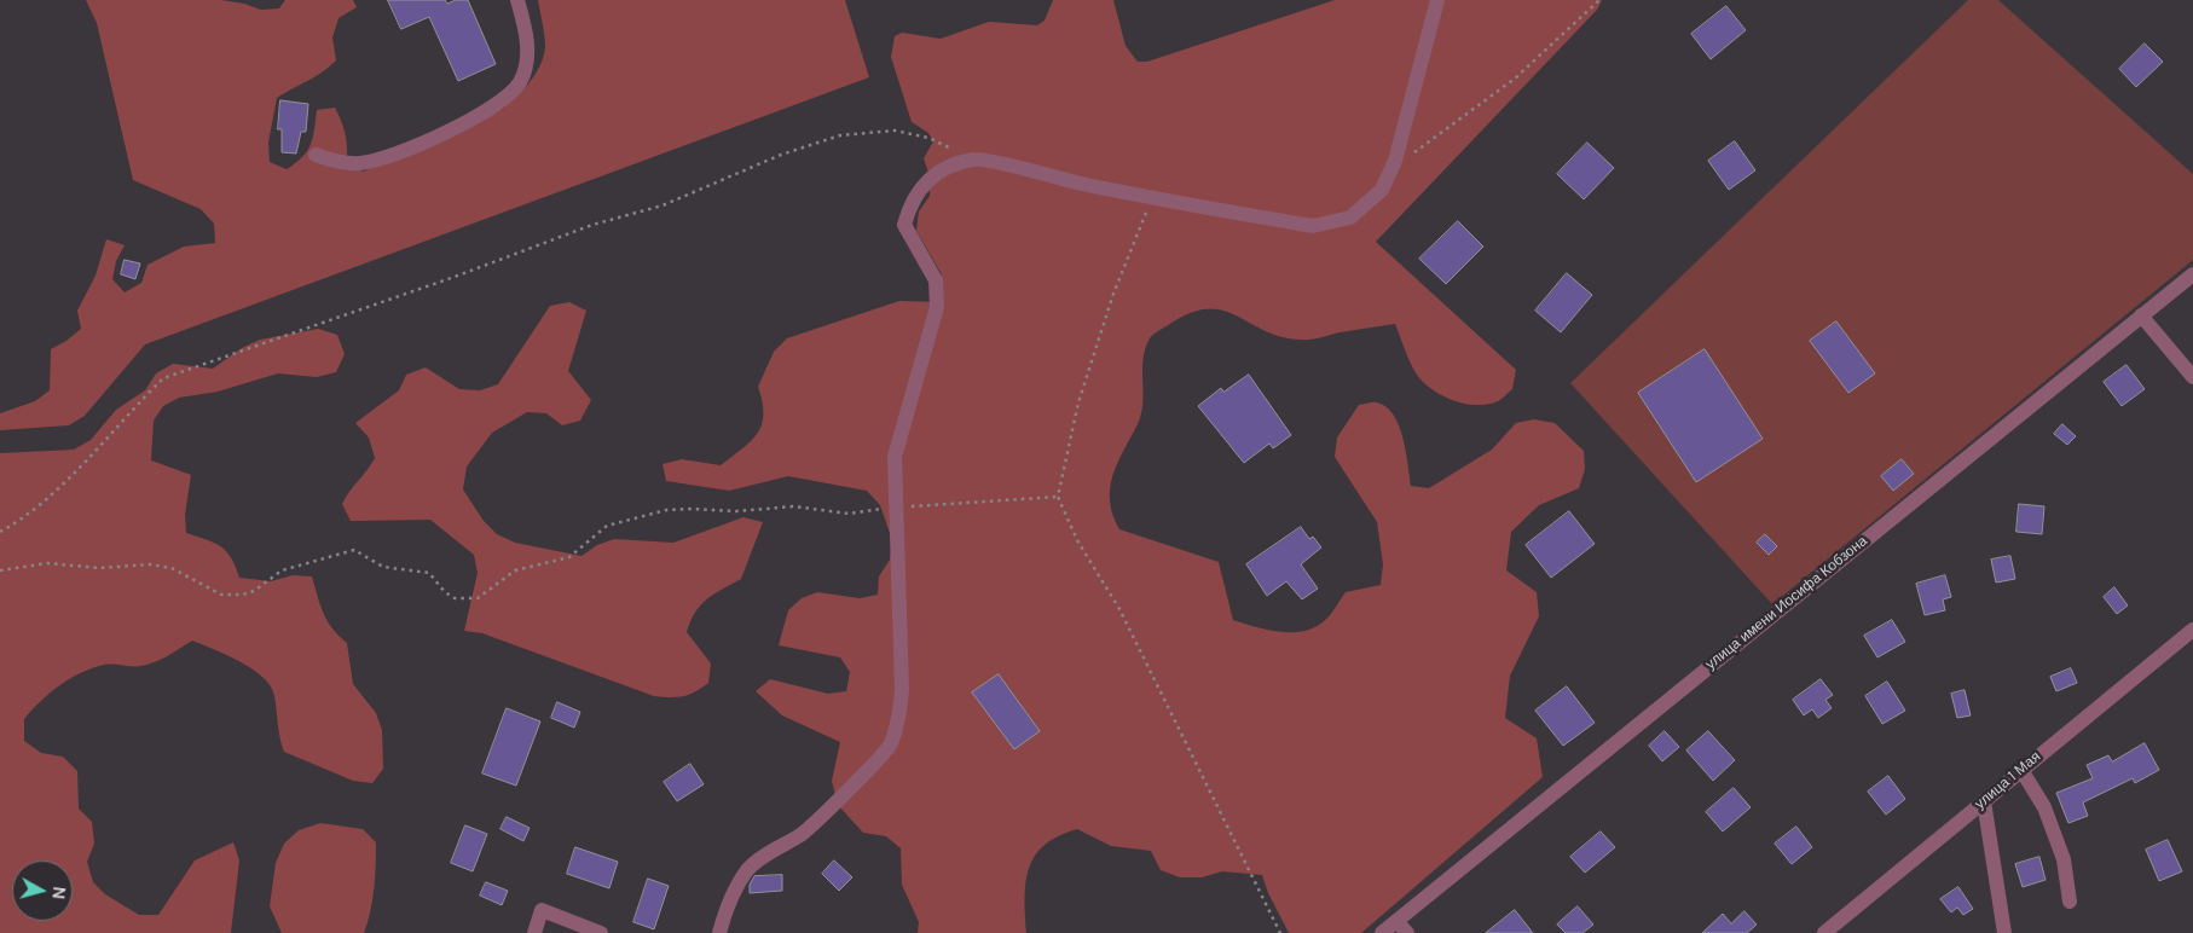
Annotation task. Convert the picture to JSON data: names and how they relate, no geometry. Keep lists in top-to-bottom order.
{
  "streets": {
    "street": ["улица имени Иосифа Кобзона", "улица 1 Мая"]
  },
  "north": "right"
}
